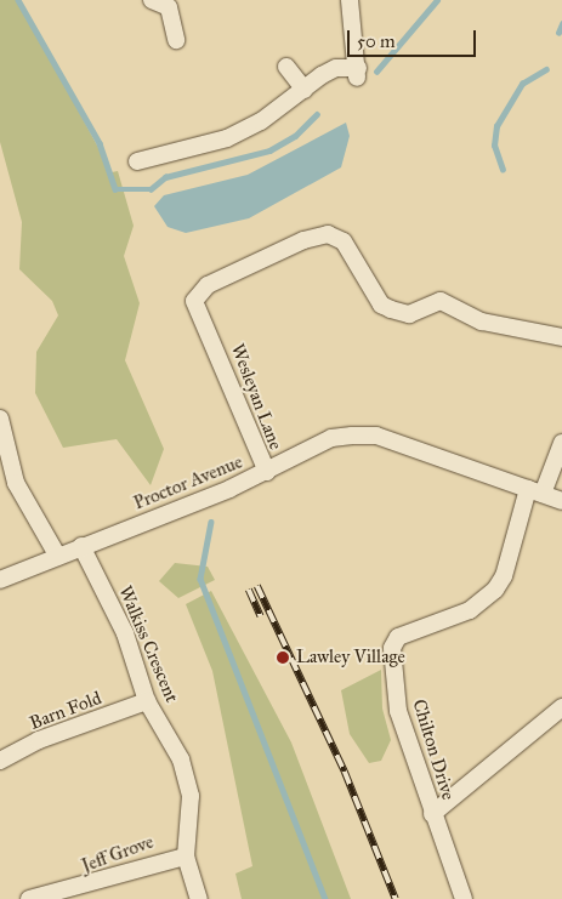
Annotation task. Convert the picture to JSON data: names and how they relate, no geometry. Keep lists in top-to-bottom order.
{
  "streets": {
    "street": [
      "Wesleyan Lane",
      "Proctor Avenue",
      "Walkiss Crescent",
      "Barn Fold",
      "Chilton Drive",
      "Jeff Grove"
    ]
  },
  "crossings": [
    ["Wesleyan Lane", "Proctor Avenue"],
    ["Proctor Avenue", "Walkiss Crescent"],
    ["Proctor Avenue", "Chilton Drive"],
    ["Walkiss Crescent", "Barn Fold"],
    ["Walkiss Crescent", "Jeff Grove"]
  ],
  "places": ["Lawley Village"],
  "scale_bar": "50 m"
}
